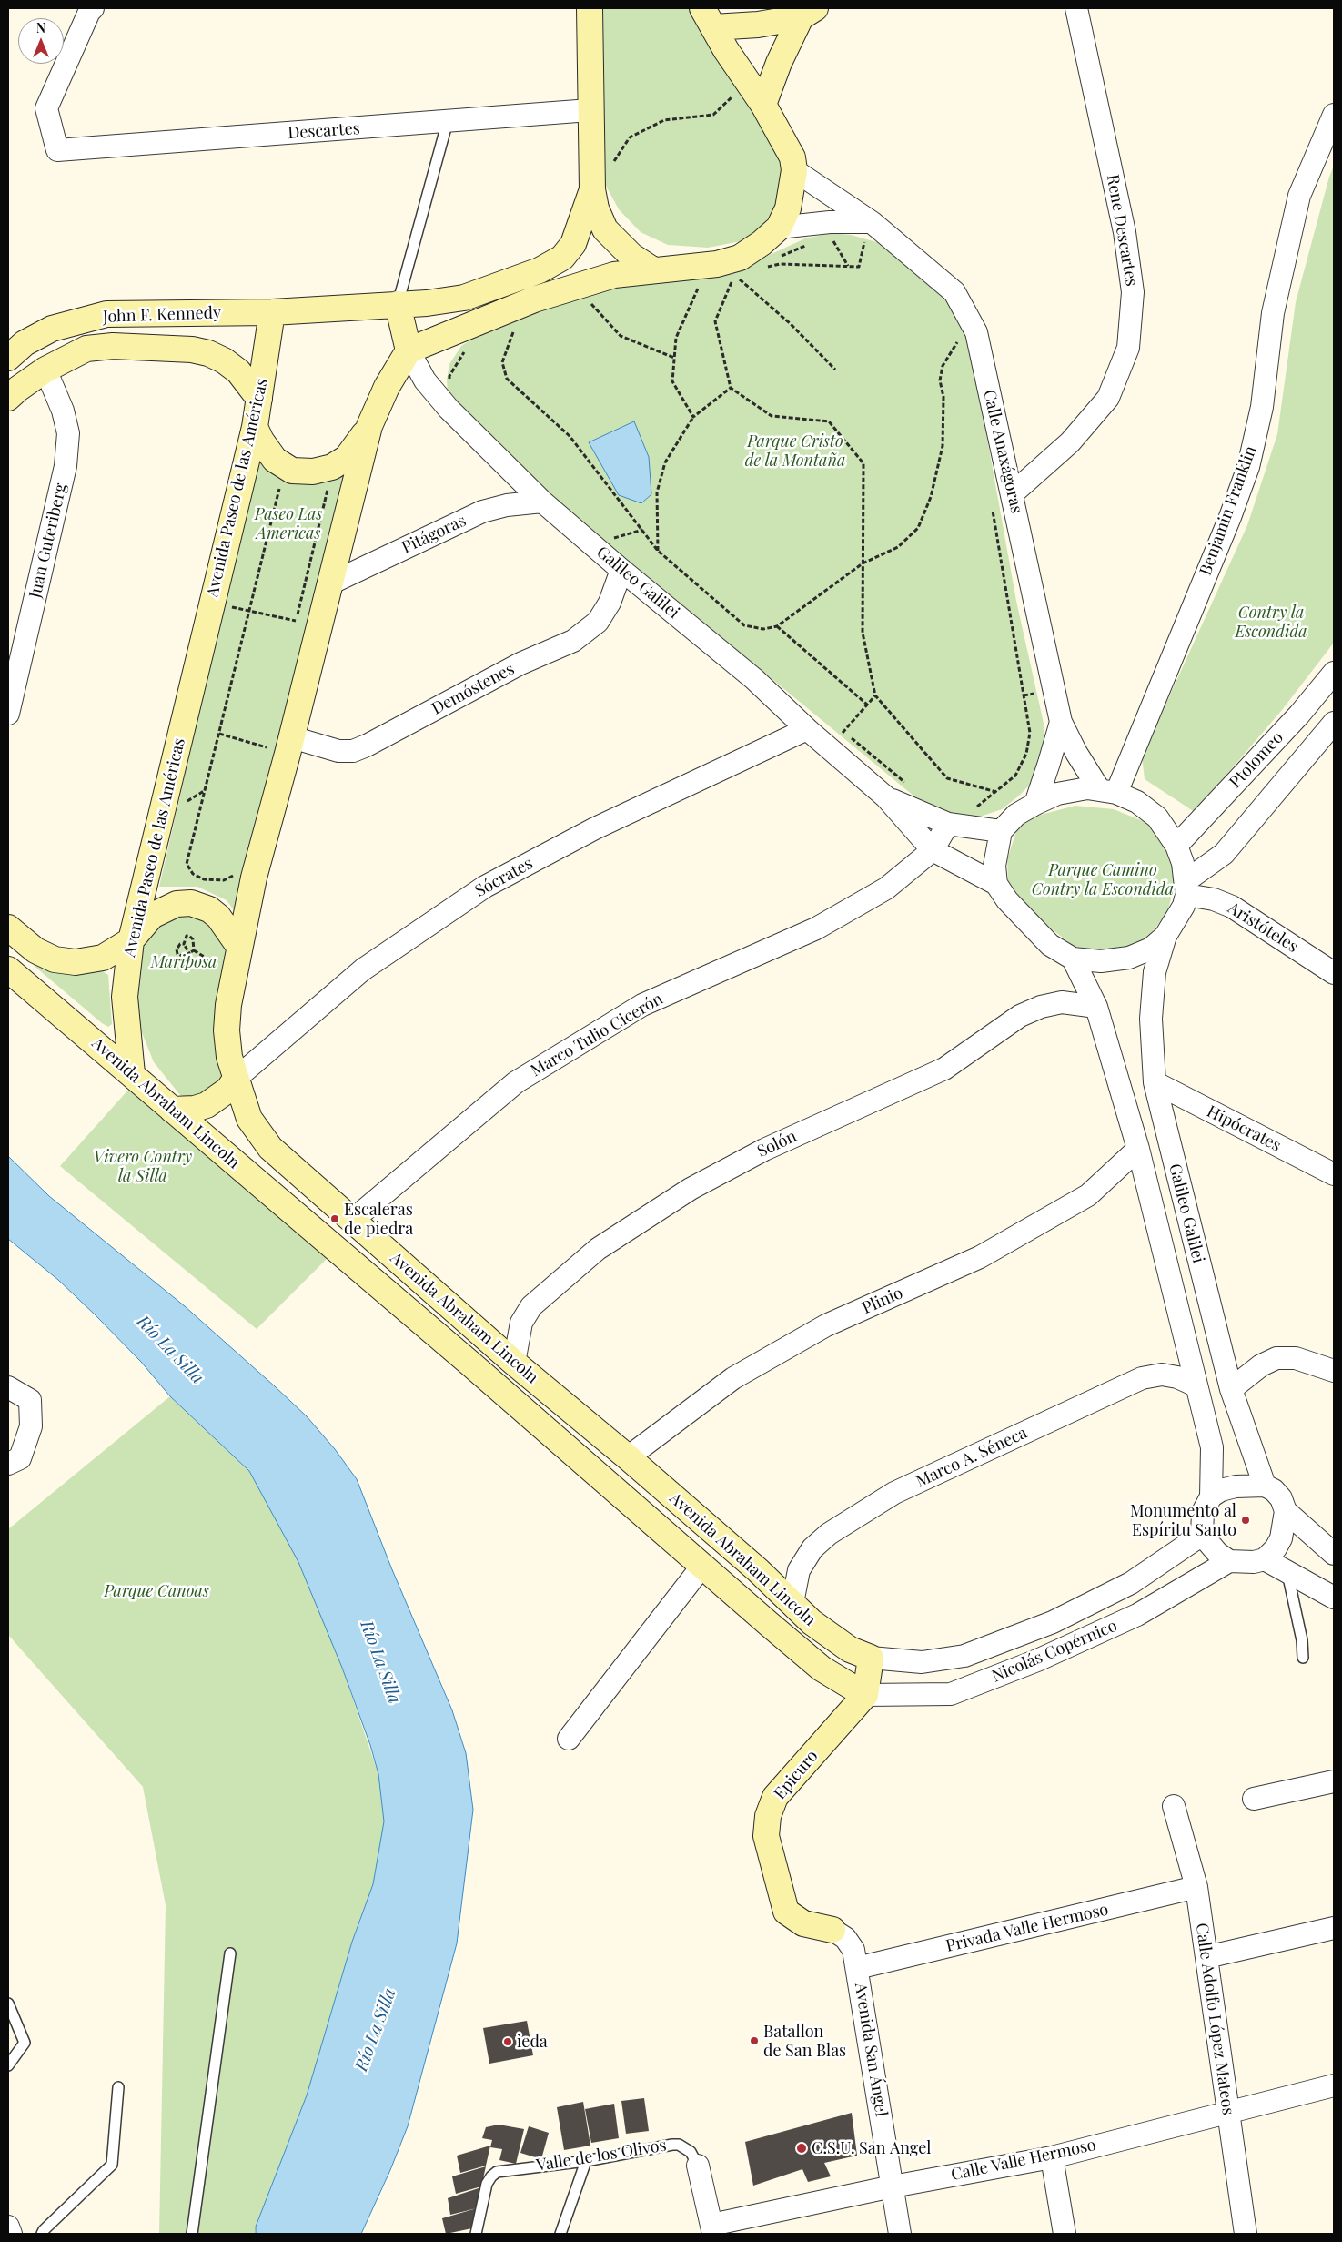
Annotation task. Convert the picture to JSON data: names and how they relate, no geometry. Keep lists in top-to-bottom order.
{
  "streets": {
    "street": [
      "Descartes",
      "Rene Descartes",
      "John F. Kennedy",
      "Calle Anaxágoras",
      "Avenida Paseo de las Américas",
      "Benjamin Franklin",
      "Pitágoras",
      "Juan Guteriberg",
      "Galileo Galilei",
      "Demóstenes",
      "Ptolomeo",
      "Sócrates",
      "Aristóteles",
      "Marco Tulio Cicerón",
      "Avenida Abraham Lincoln",
      "Hipócrates",
      "Solón",
      "Plinio",
      "Marco A. Séneca",
      "Nicolás Copérnico",
      "Epicuro",
      "Privada Valle Hermoso",
      "Calle Adolfo López Mateos",
      "Avenida San Ángel",
      "Valle de los Olivos",
      "Calle Valle Hermoso"
    ]
  },
  "crossings": [
    ["Rene Descartes", "Calle Anaxágoras"],
    ["John F. Kennedy", "Avenida Paseo de las Américas"],
    ["John F. Kennedy", "Juan Guteriberg"],
    ["Calle Anaxágoras", "Benjamin Franklin"],
    ["Avenida Paseo de las Américas", "Avenida Abraham Lincoln"],
    ["Pitágoras", "Galileo Galilei"],
    ["Galileo Galilei", "Demóstenes"],
    ["Galileo Galilei", "Sócrates"],
    ["Galileo Galilei", "Marco Tulio Cicerón"],
    ["Galileo Galilei", "Hipócrates"],
    ["Galileo Galilei", "Solón"],
    ["Galileo Galilei", "Plinio"],
    ["Galileo Galilei", "Marco A. Séneca"],
    ["Galileo Galilei", "Nicolás Copérnico"],
    ["Ptolomeo", "Aristóteles"],
    ["Sócrates", "Avenida Abraham Lincoln"],
    ["Marco Tulio Cicerón", "Avenida Abraham Lincoln"],
    ["Avenida Abraham Lincoln", "Solón"],
    ["Avenida Abraham Lincoln", "Plinio"],
    ["Avenida Abraham Lincoln", "Marco A. Séneca"],
    ["Avenida Abraham Lincoln", "Nicolás Copérnico"],
    ["Avenida Abraham Lincoln", "Epicuro"],
    ["Nicolás Copérnico", "Epicuro"],
    ["Epicuro", "Avenida San Ángel"],
    ["Privada Valle Hermoso", "Calle Adolfo López Mateos"],
    ["Privada Valle Hermoso", "Avenida San Ángel"],
    ["Calle Adolfo López Mateos", "Calle Valle Hermoso"],
    ["Avenida San Ángel", "Calle Valle Hermoso"],
    ["Valle de los Olivos", "Calle Valle Hermoso"]
  ],
  "water": ["Río La Silla"],
  "parks": [
    "Parque Cristo de la Montaña",
    "Paseo Las Americas",
    "Contry la Escondida",
    "Parque Camino Contry la Escondida",
    "Mariposa",
    "Vivero Contry la Silla",
    "Parque Canoas"
  ],
  "places": [
    "Escaleras de piedra",
    "Monumento al Espíritu Santo",
    "Batallon de San Blas",
    "ieda",
    "C.S.U. San Angel"
  ],
  "north": "top"
}
